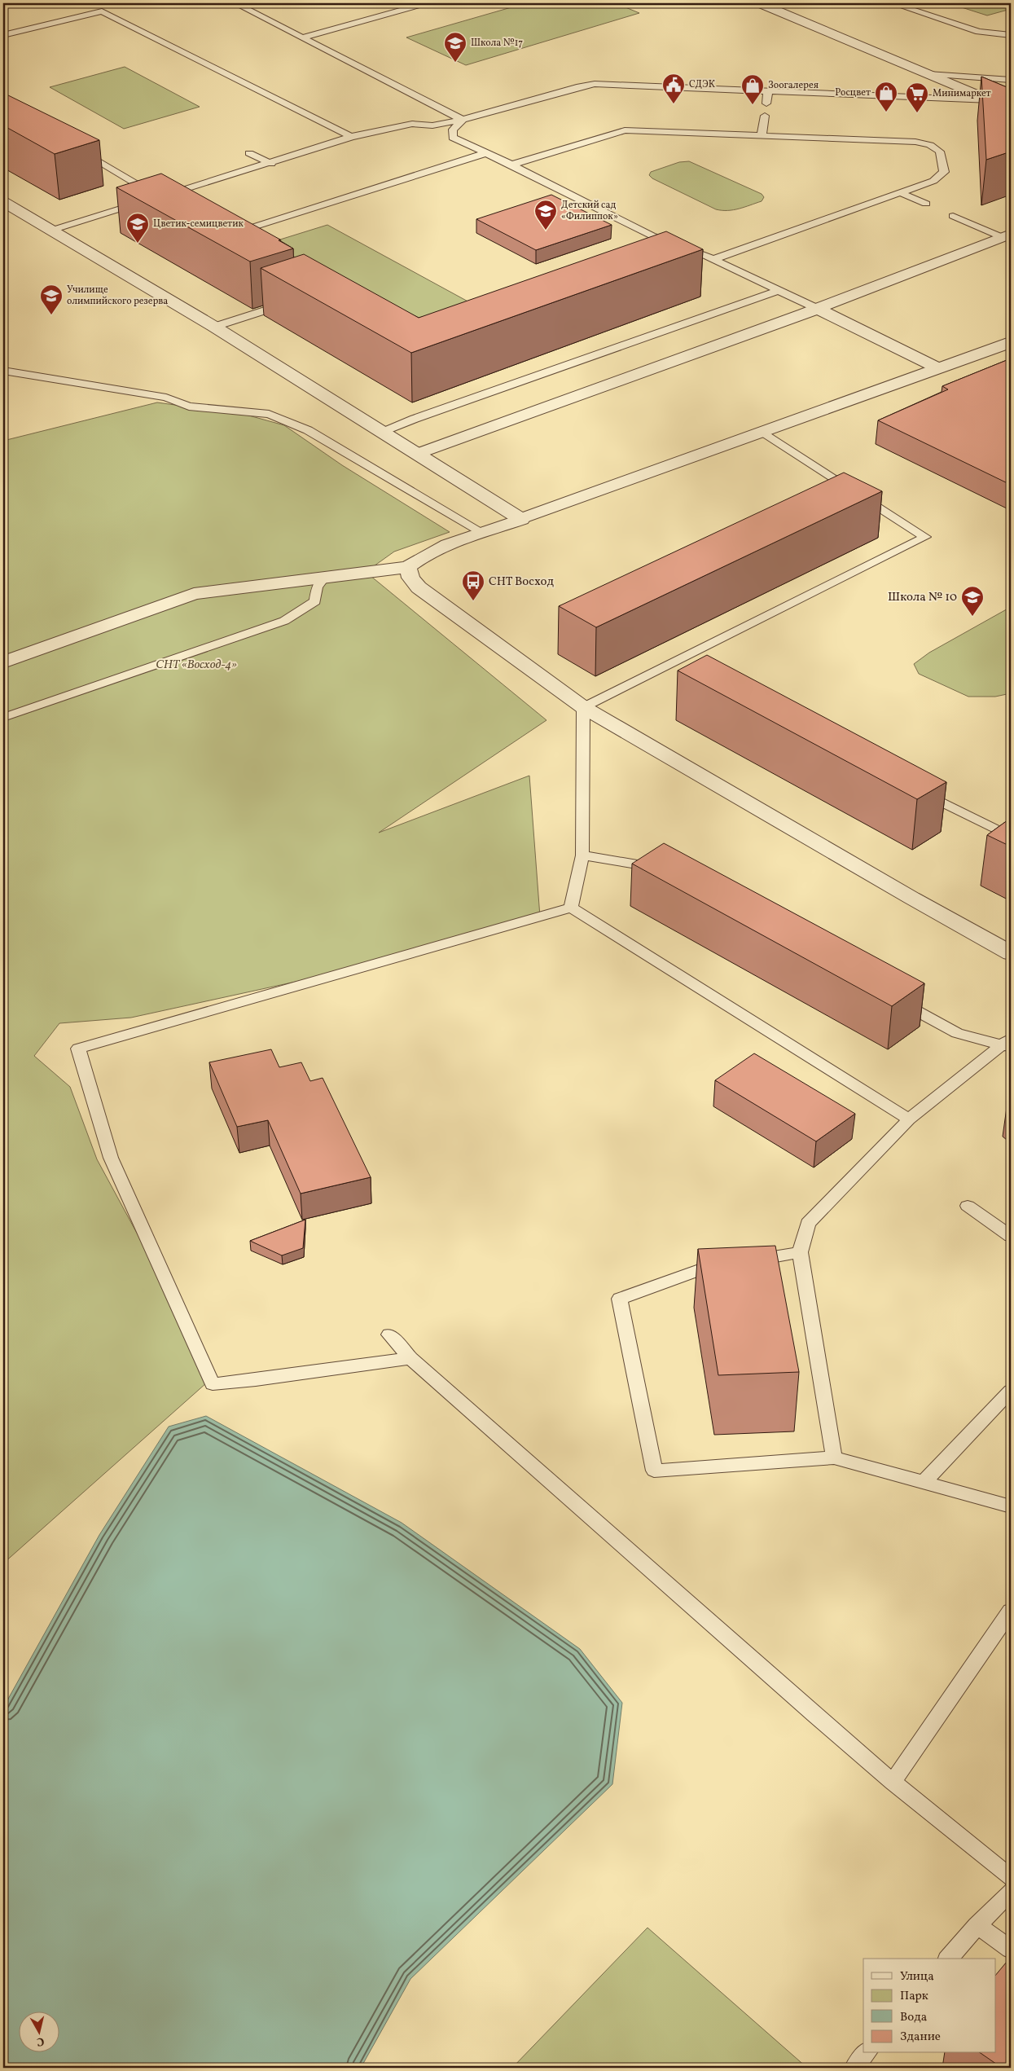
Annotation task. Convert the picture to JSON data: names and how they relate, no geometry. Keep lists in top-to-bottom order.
{
  "parks": ["СНТ «Восход-4»"],
  "places": {
    "school or university": [
      "Школа №17",
      "Детский сад «Филиппок»",
      "Цветик-семицветик",
      "Училище олимпийского резерва",
      "Школа № 10"
    ],
    "public building": ["СДЭК"],
    "shop": ["Зоогалерея", "Росцвет"],
    "supermarket": ["Минимаркет"],
    "bus stop": ["СНТ Восход"]
  },
  "legend": [
    "Улица",
    "Парк",
    "Вода",
    "Здание"
  ],
  "north": "bottom"
}
